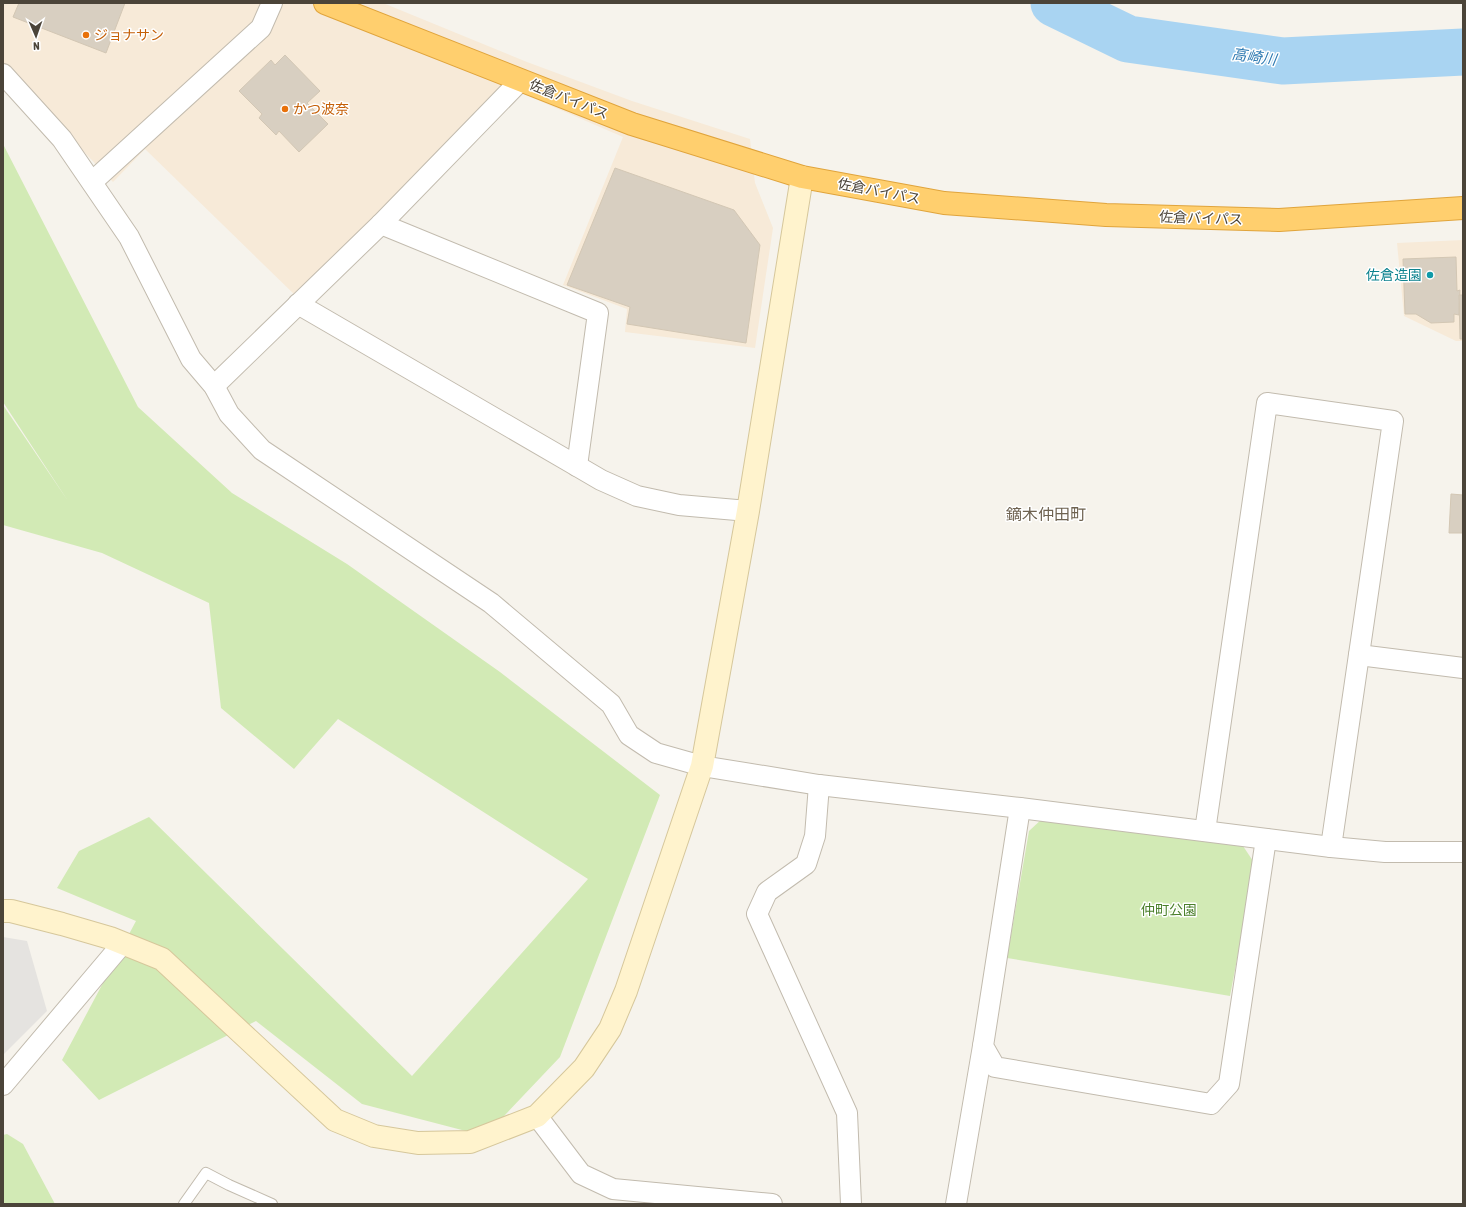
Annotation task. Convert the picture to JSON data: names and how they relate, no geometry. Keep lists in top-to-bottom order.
{
  "streets": {
    "highway": ["佐倉バイパス"]
  },
  "districts": ["鏑木仲田町"],
  "water": ["高崎川"],
  "parks": ["仲町公園"],
  "places": ["ジョナサン", "かつ波奈", "佐倉造園"],
  "north": "bottom"
}
